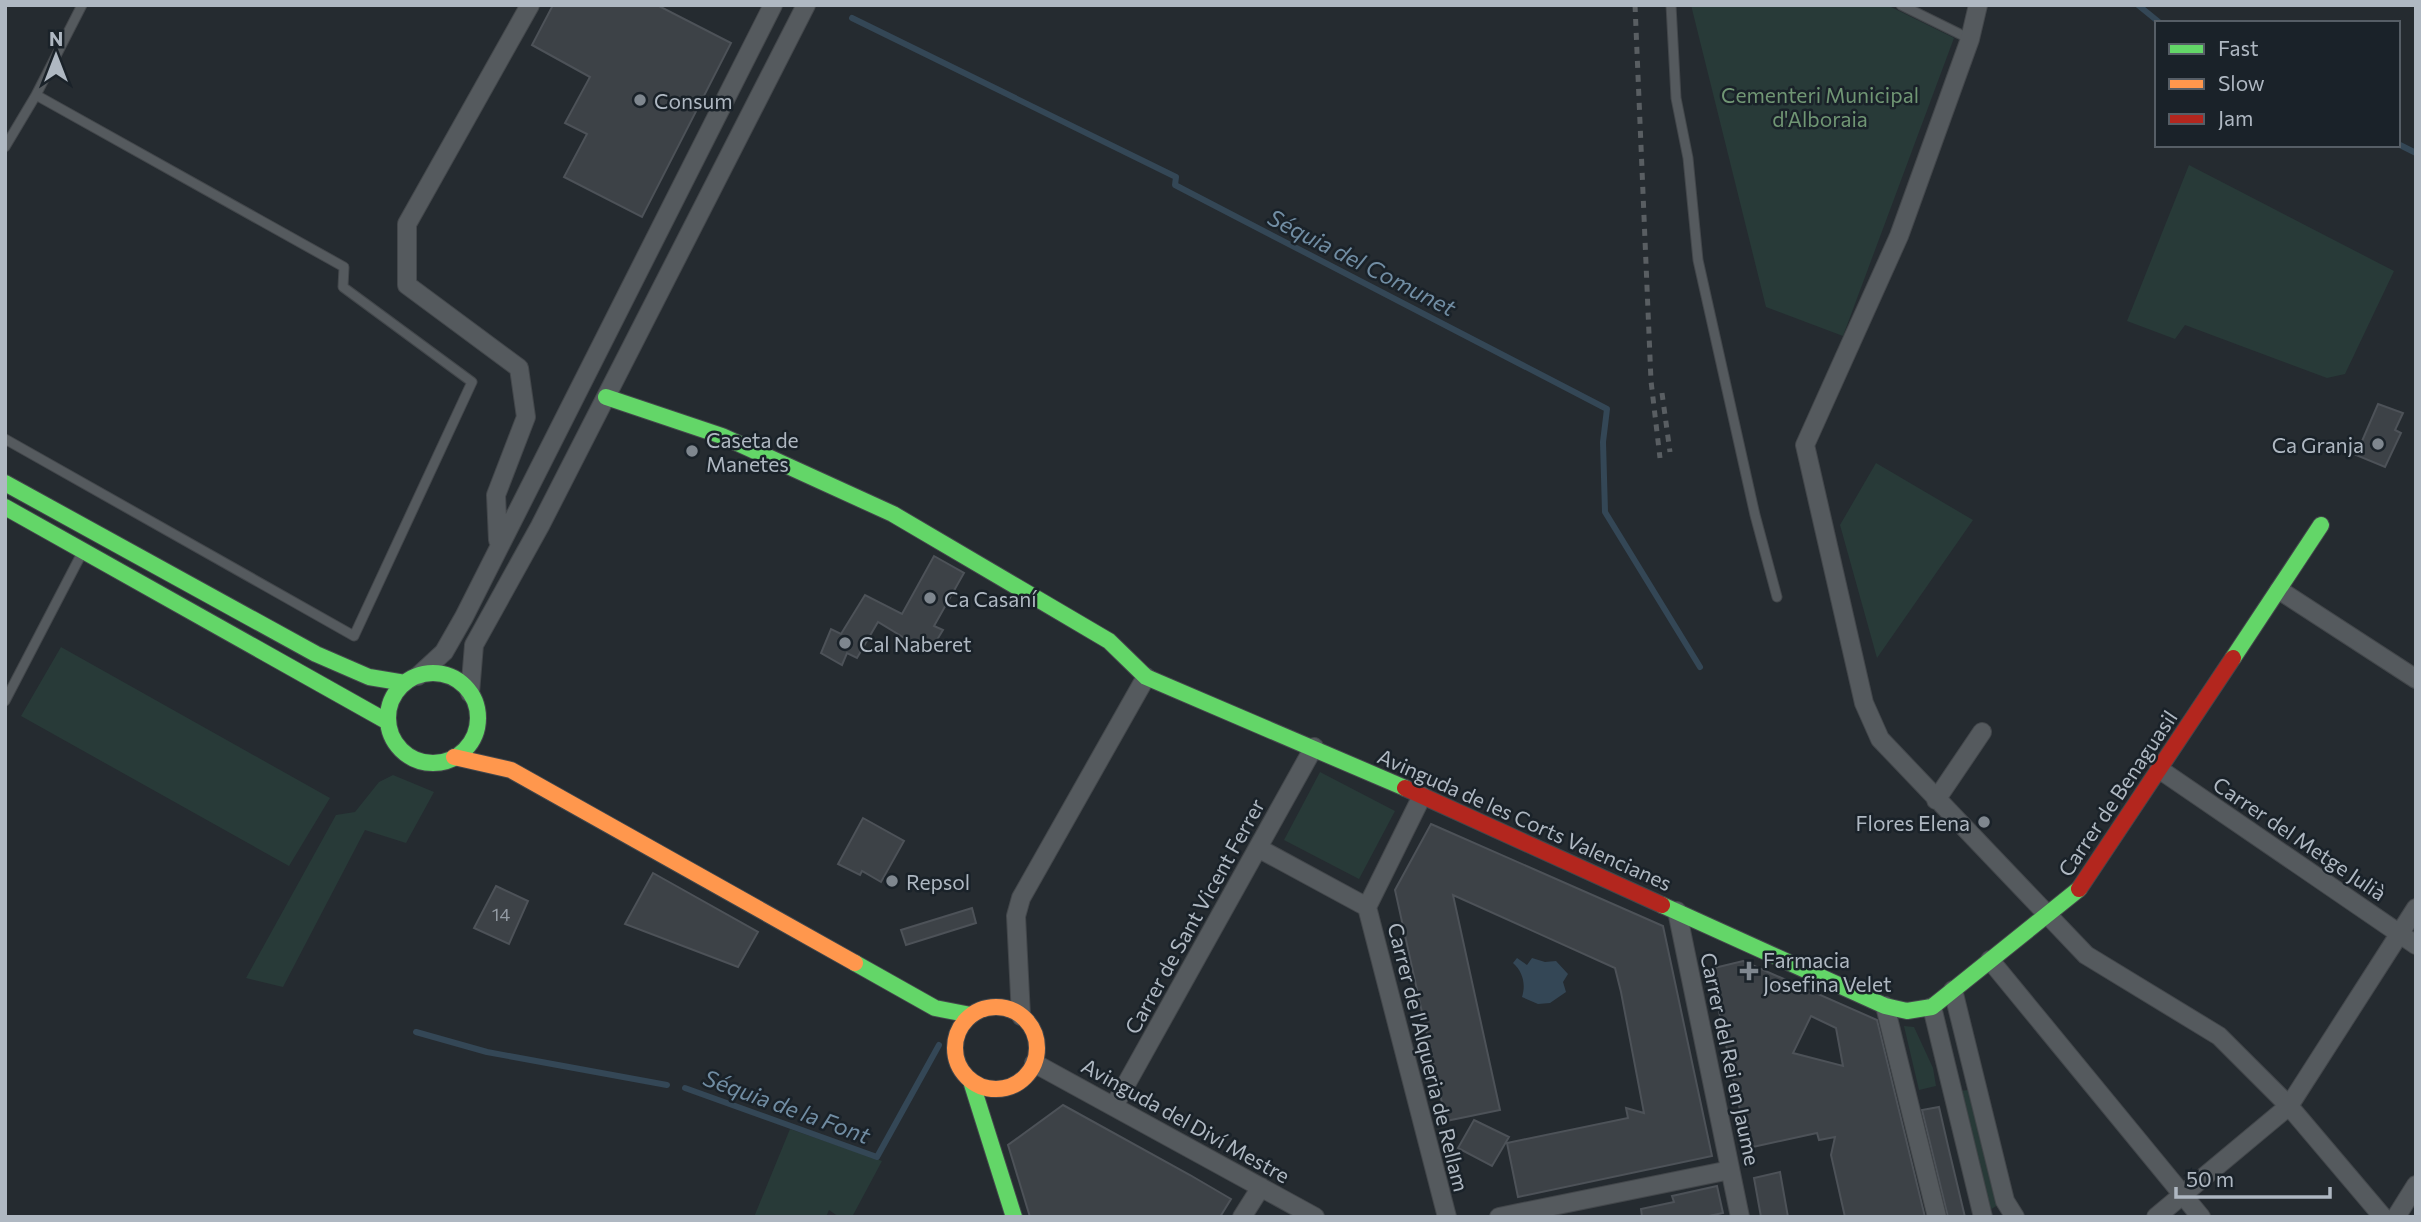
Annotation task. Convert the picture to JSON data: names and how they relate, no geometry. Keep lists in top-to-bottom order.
{
  "streets": {
    "street": [
      "Carrer de Benaguasil",
      "Avinguda de les Corts Valencianes",
      "Carrer del Metge Julià",
      "Carrer de Sant Vicent Ferrer",
      "Carrer de l'Alqueria de Rellam",
      "Carrer del Rei en Jaume",
      "Avinguda del Diví Mestre"
    ]
  },
  "crossings": [
    ["Carrer de Benaguasil", "Carrer del Metge Julià"],
    ["Avinguda de les Corts Valencianes", "Carrer de Sant Vicent Ferrer"],
    ["Avinguda de les Corts Valencianes", "Carrer de l'Alqueria de Rellam"],
    ["Avinguda de les Corts Valencianes", "Carrer del Rei en Jaume"],
    ["Carrer de Sant Vicent Ferrer", "Avinguda del Diví Mestre"]
  ],
  "water": ["Séquia del Comunet", "Séquia de la Font"],
  "parks": ["Cementeri Municipal d'Alboraia"],
  "places": {
    "other": [
      "Consum",
      "Ca Granja",
      "Caseta de Manetes",
      "Ca Casaní",
      "Cal Naberet",
      "Flores Elena",
      "Repsol"
    ],
    "health": ["Farmacia Josefina Velet"]
  },
  "house_numbers": ["14"],
  "legend": ["Fast", "Slow", "Jam"],
  "scale_bar": "50 m",
  "north": "top"
}
